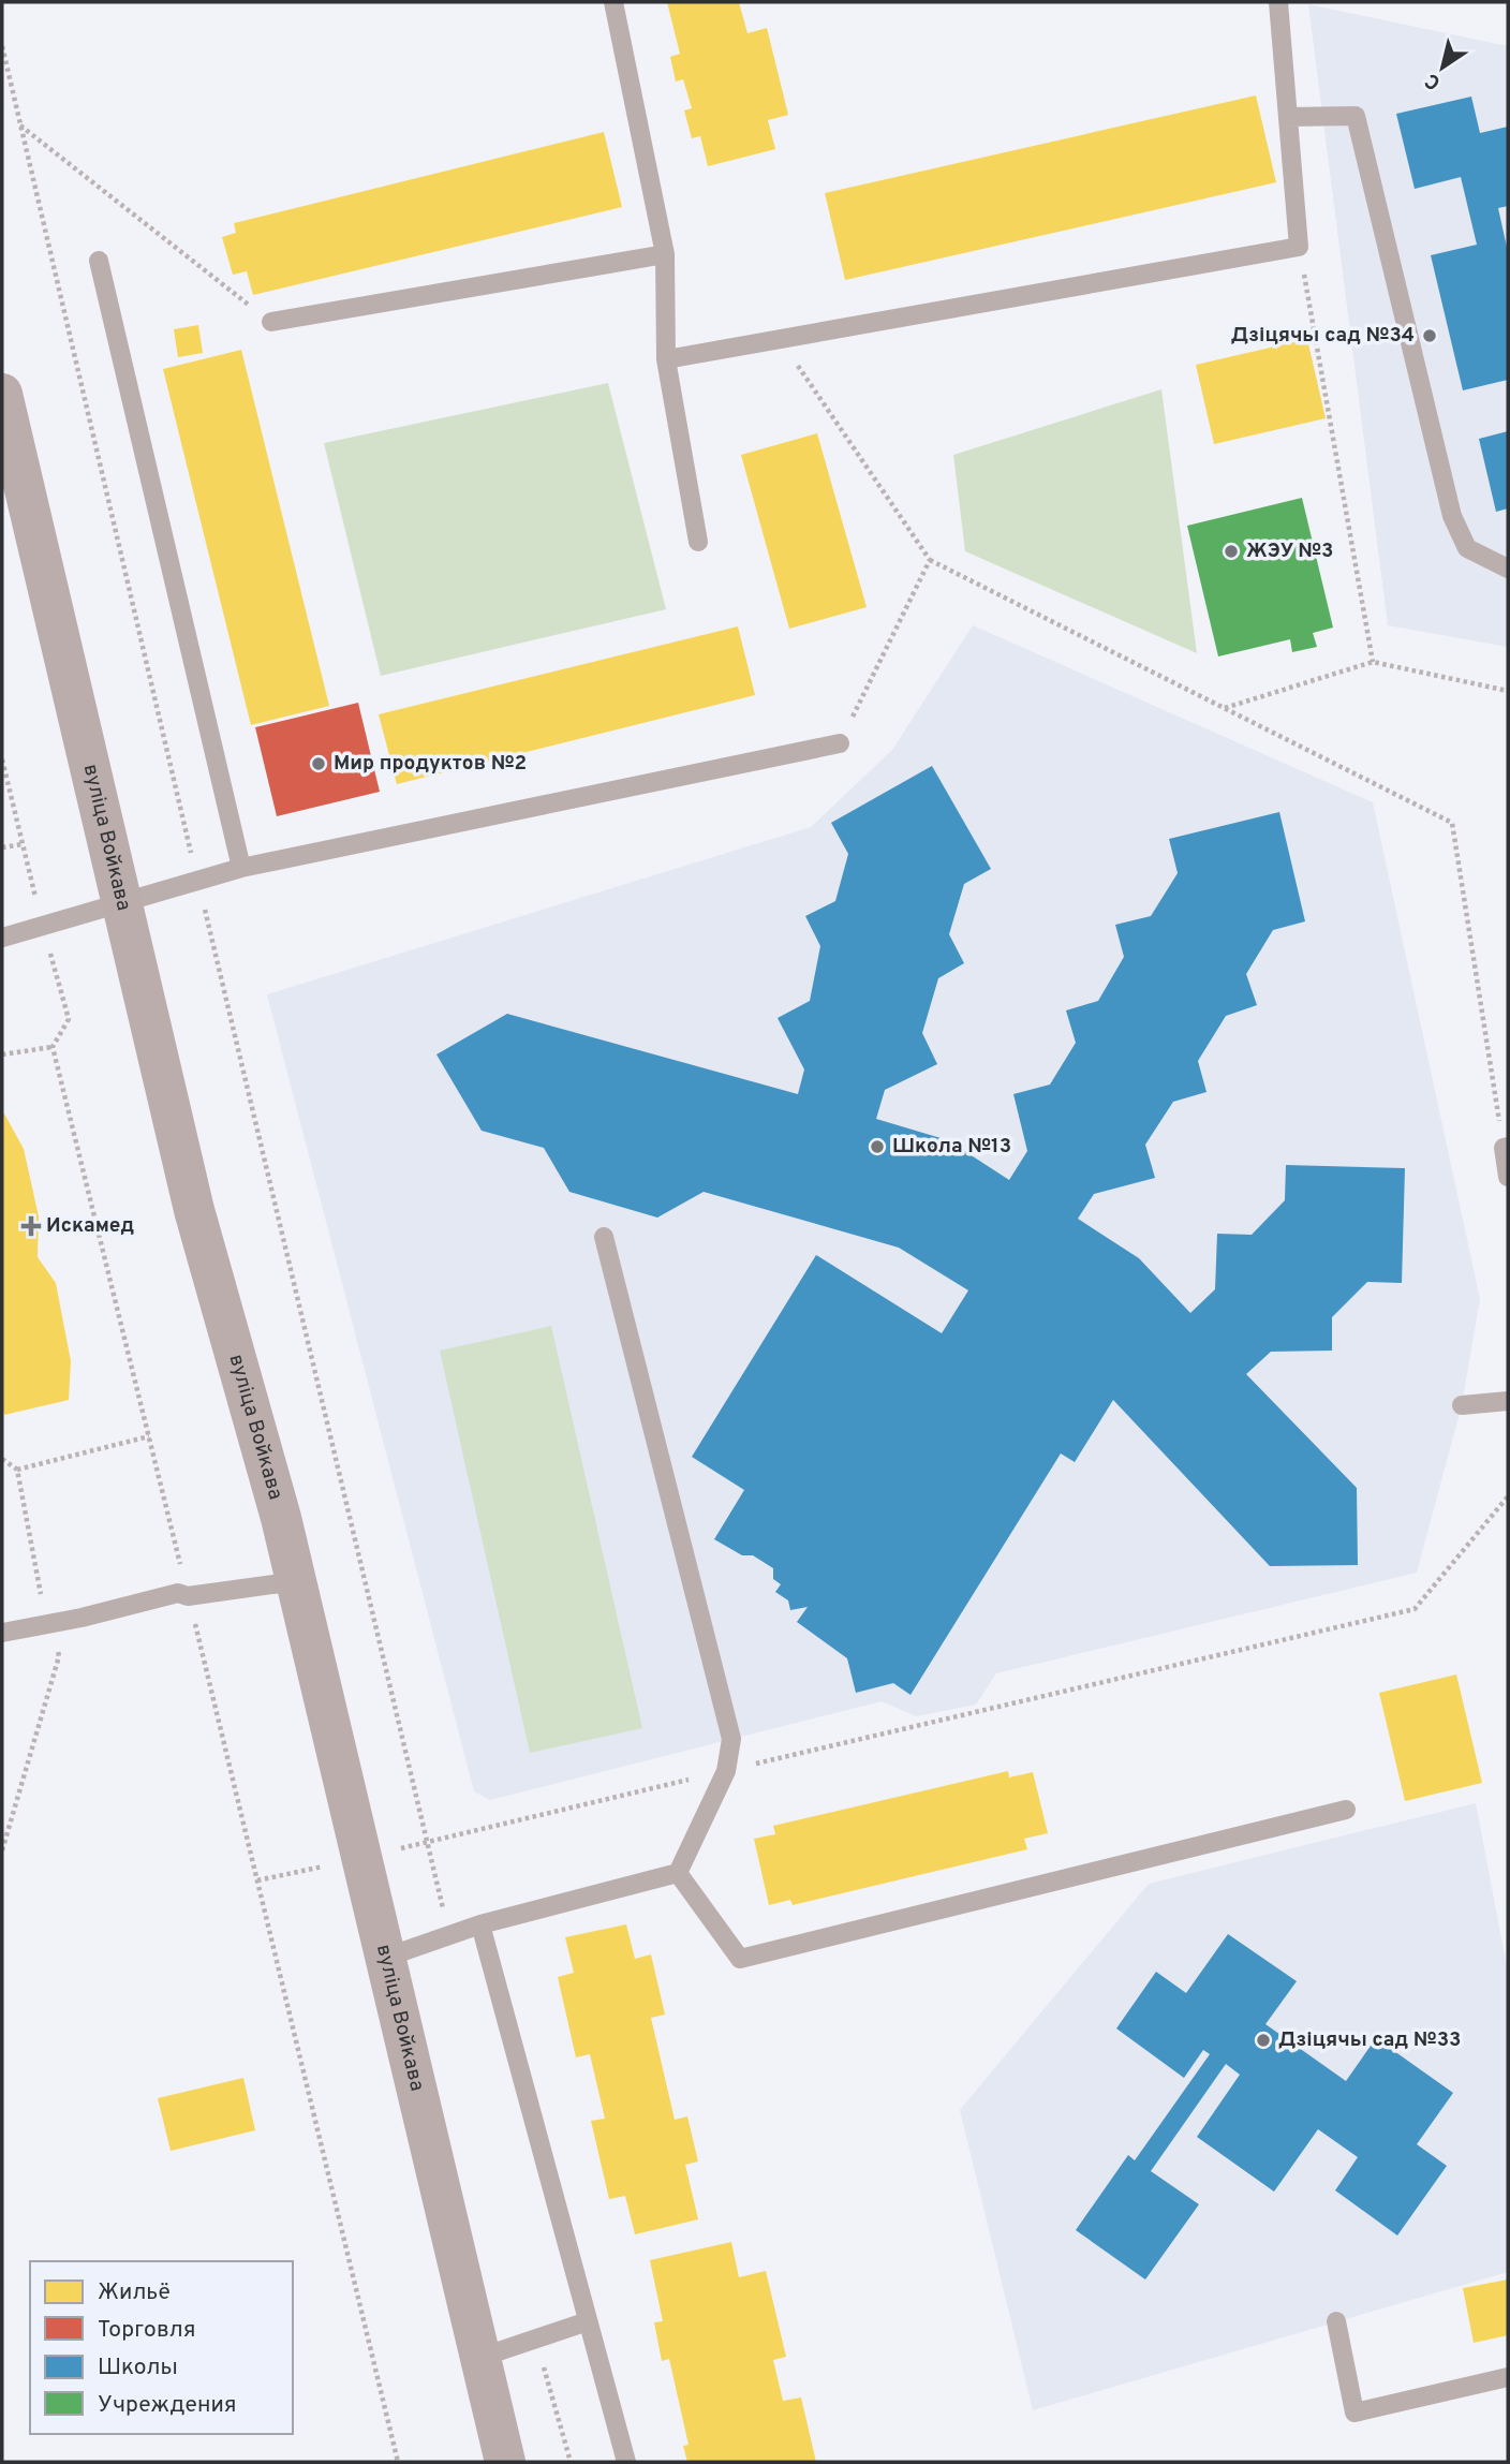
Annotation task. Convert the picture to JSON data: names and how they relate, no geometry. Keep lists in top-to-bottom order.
{
  "streets": {
    "main road": ["вуліца Войкава"]
  },
  "places": {
    "other": [
      "Дзіцячы сад №34",
      "ЖЭУ №3",
      "Мир продуктов №2",
      "Школа №13",
      "Дзіцячы сад №33"
    ],
    "health": ["Искамед"]
  },
  "legend": [
    "Жильё",
    "Торговля",
    "Школы",
    "Учреждения"
  ],
  "north": "bottom left"
}
